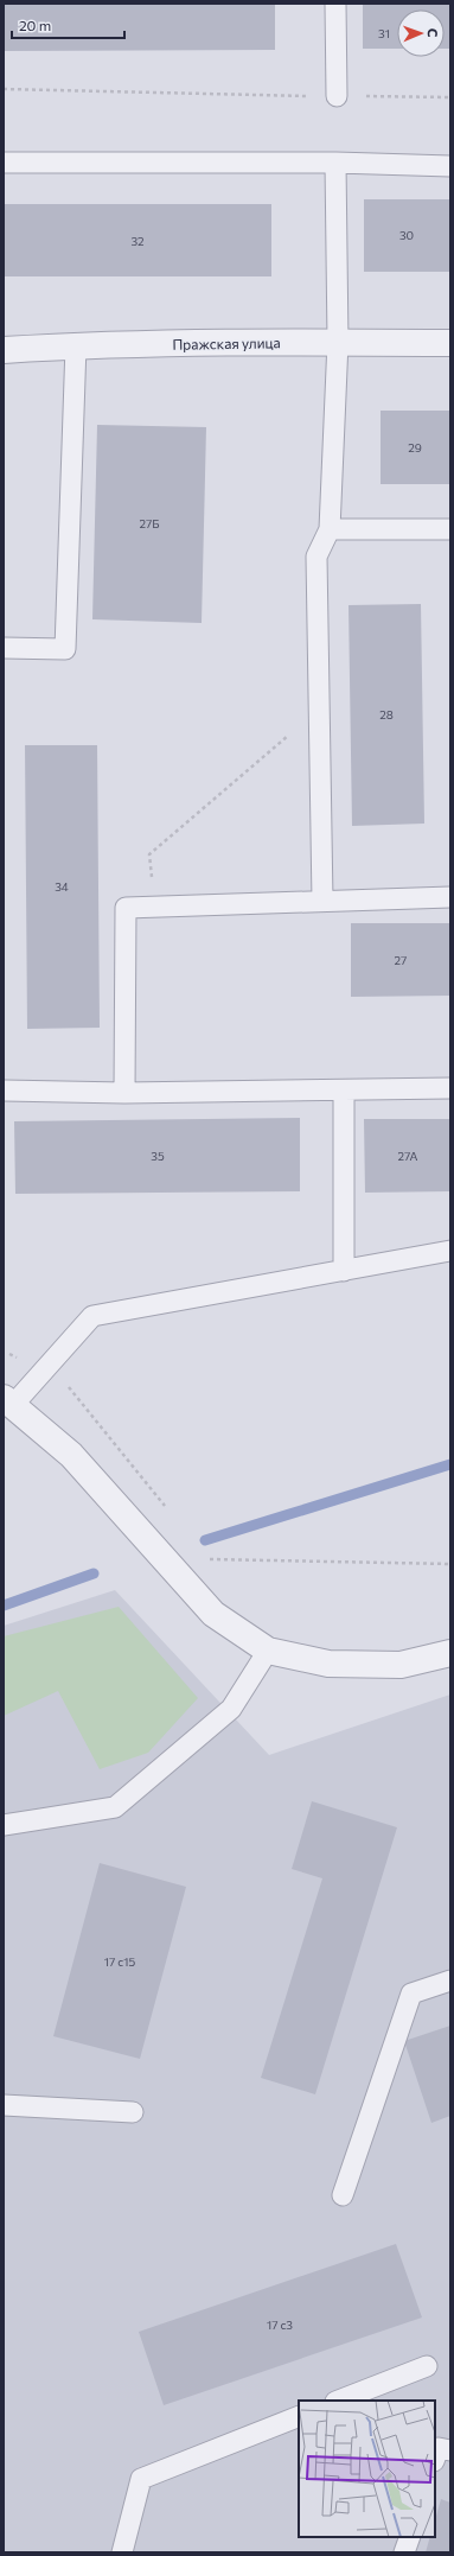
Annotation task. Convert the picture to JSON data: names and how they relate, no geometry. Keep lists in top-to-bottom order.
{
  "streets": {
    "street": ["Пражская улица"]
  },
  "house_numbers": [
    "31",
    "30",
    "32",
    "29",
    "27Б",
    "28",
    "34",
    "27",
    "35",
    "27А",
    "17 с15",
    "17 с3"
  ],
  "scale_bar": "20 m",
  "north": "right"
}
